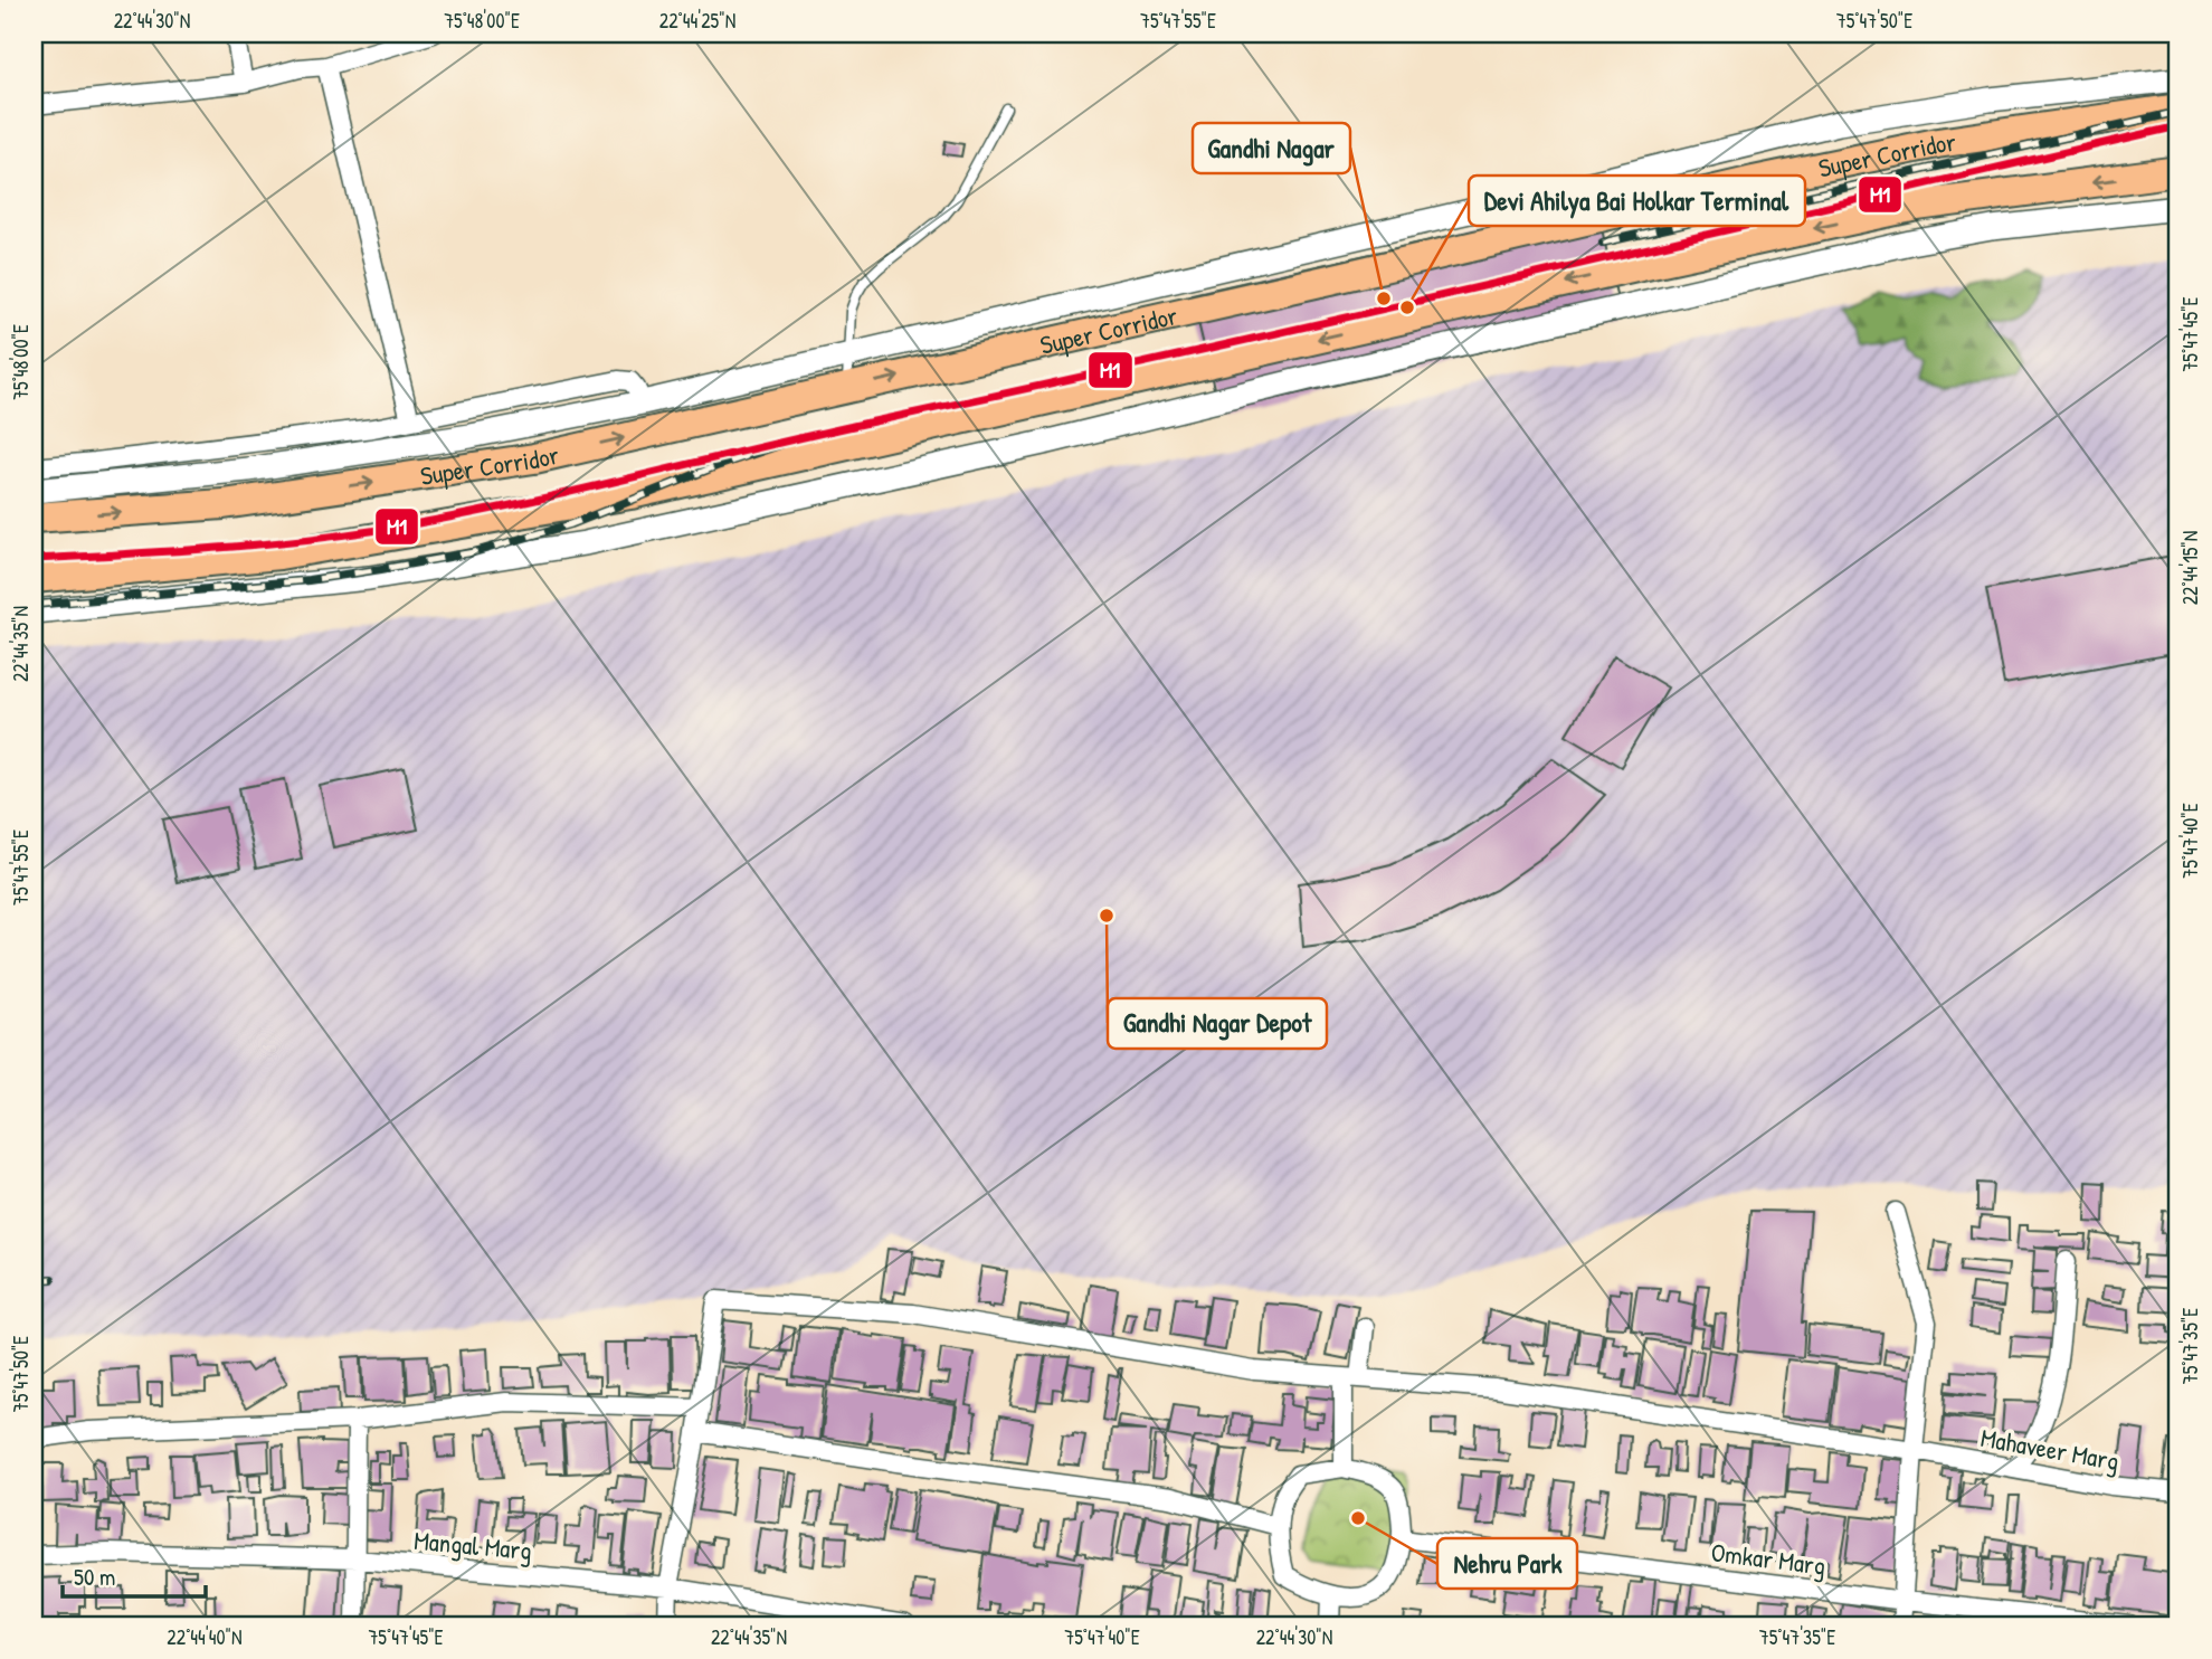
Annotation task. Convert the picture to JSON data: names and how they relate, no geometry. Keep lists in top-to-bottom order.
{
  "streets": {
    "main road": ["Super Corridor"],
    "street": ["Mahaveer Marg", "Mangal Marg", "Omkar Marg"]
  },
  "places": [
    "Gandhi Nagar",
    "Devi Ahilya Bai Holkar Terminal",
    "Gandhi Nagar Depot",
    "Nehru Park"
  ],
  "lines": ["transit line M1"],
  "scale_bar": "50 m",
  "coordinates": [
    "22°44'30\"N",
    "75°48'00\"E",
    "22°44'25\"N",
    "75°47'55\"E",
    "75°47'50\"E",
    "75°47'45\"E",
    "22°44'15\"N",
    "22°44'35\"N",
    "75°47'40\"E",
    "75°47'35\"E",
    "22°44'40\"N"
  ]
}
